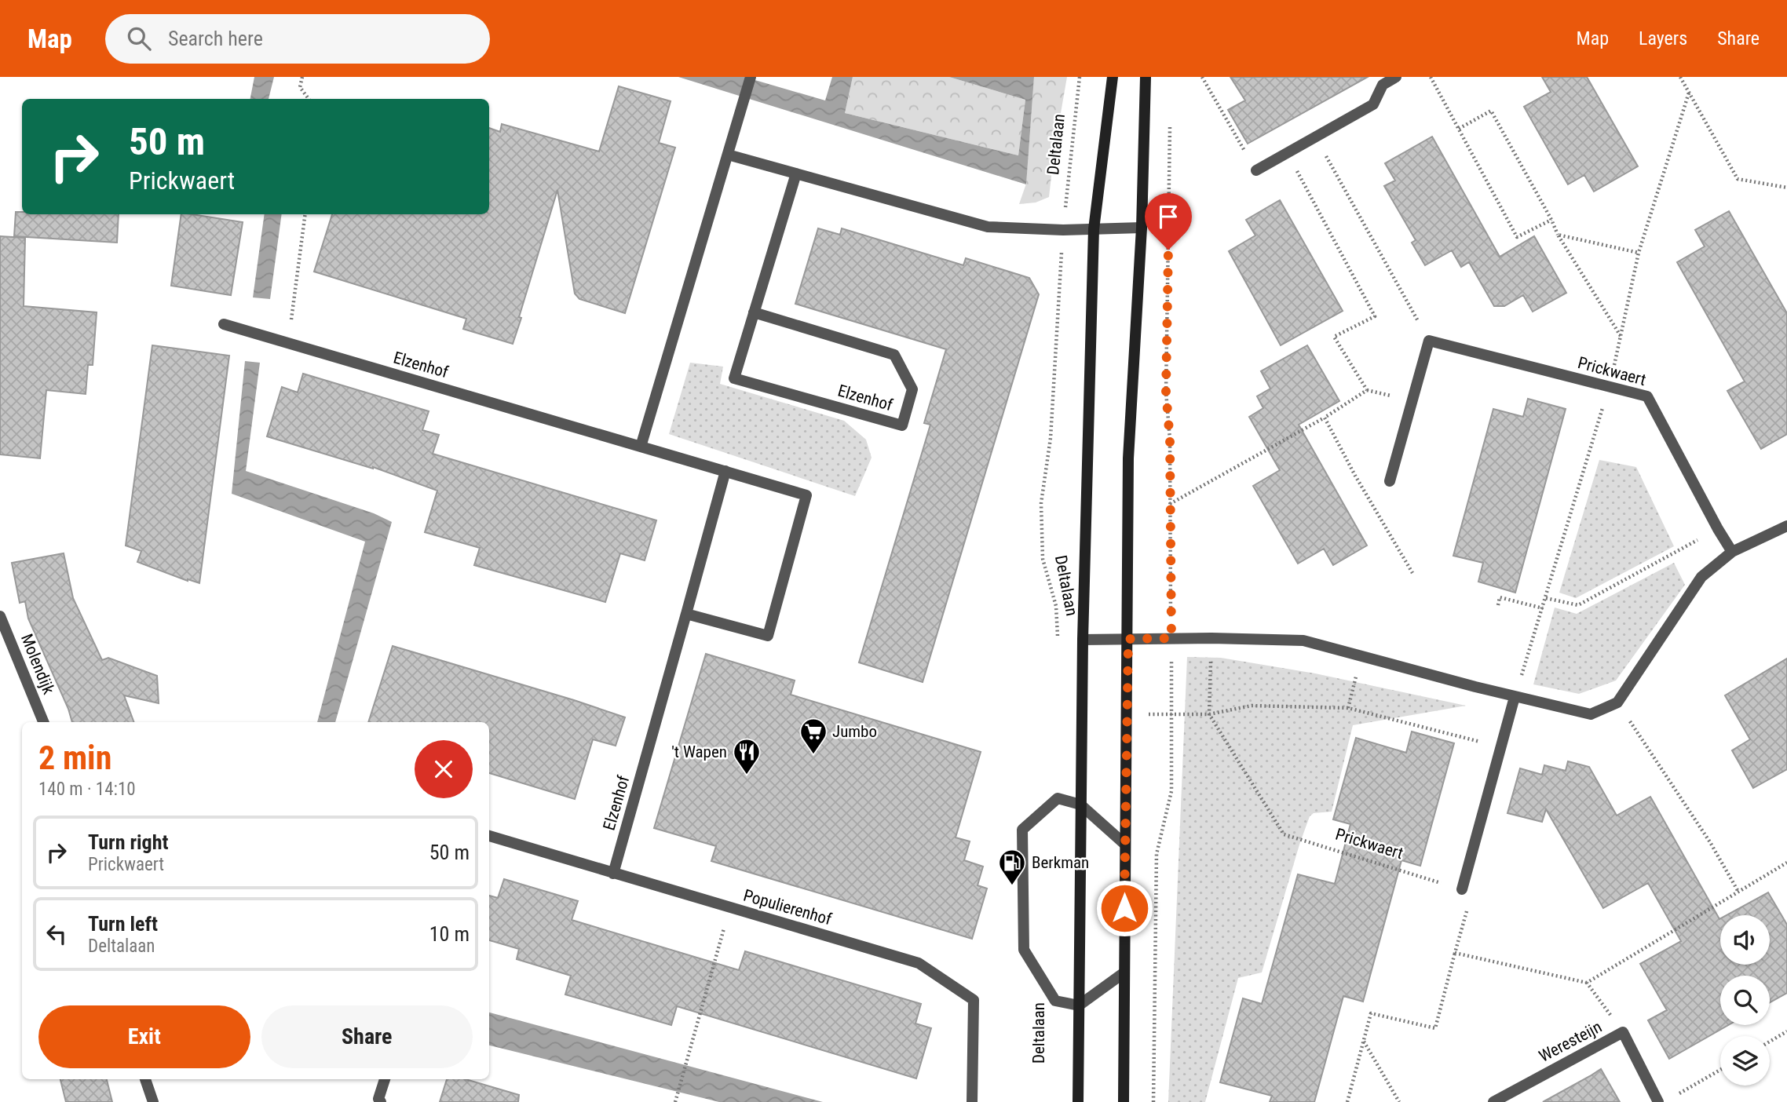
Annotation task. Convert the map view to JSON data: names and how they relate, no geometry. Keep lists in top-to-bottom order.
{
  "streets": {
    "street": [
      "Deltalaan",
      "Elzenhof",
      "Prickwaert",
      "Molendijk",
      "Populierenhof",
      "Weresteijn"
    ]
  },
  "crossings": [
    ["Elzenhof", "Populierenhof"]
  ],
  "places": {
    "supermarket": ["Jumbo"],
    "restaurant": ["'t Wapen"],
    "fuel station": ["Berkman"]
  },
  "page": {
    "header": "Map",
    "search": "Search here",
    "nav": ["Map", "Layers", "Share"],
    "turn": ["50 m", "Prickwaert"],
    "heading": ["2 min", "140 m · 14:10"],
    "list": [
      {
        "name": "Turn right",
        "note": "Prickwaert",
        "value": "50 m"
      },
      {
        "name": "Turn left",
        "note": "Deltalaan",
        "value": "10 m"
      }
    ],
    "buttons": ["Exit", "Share"]
  }
}
